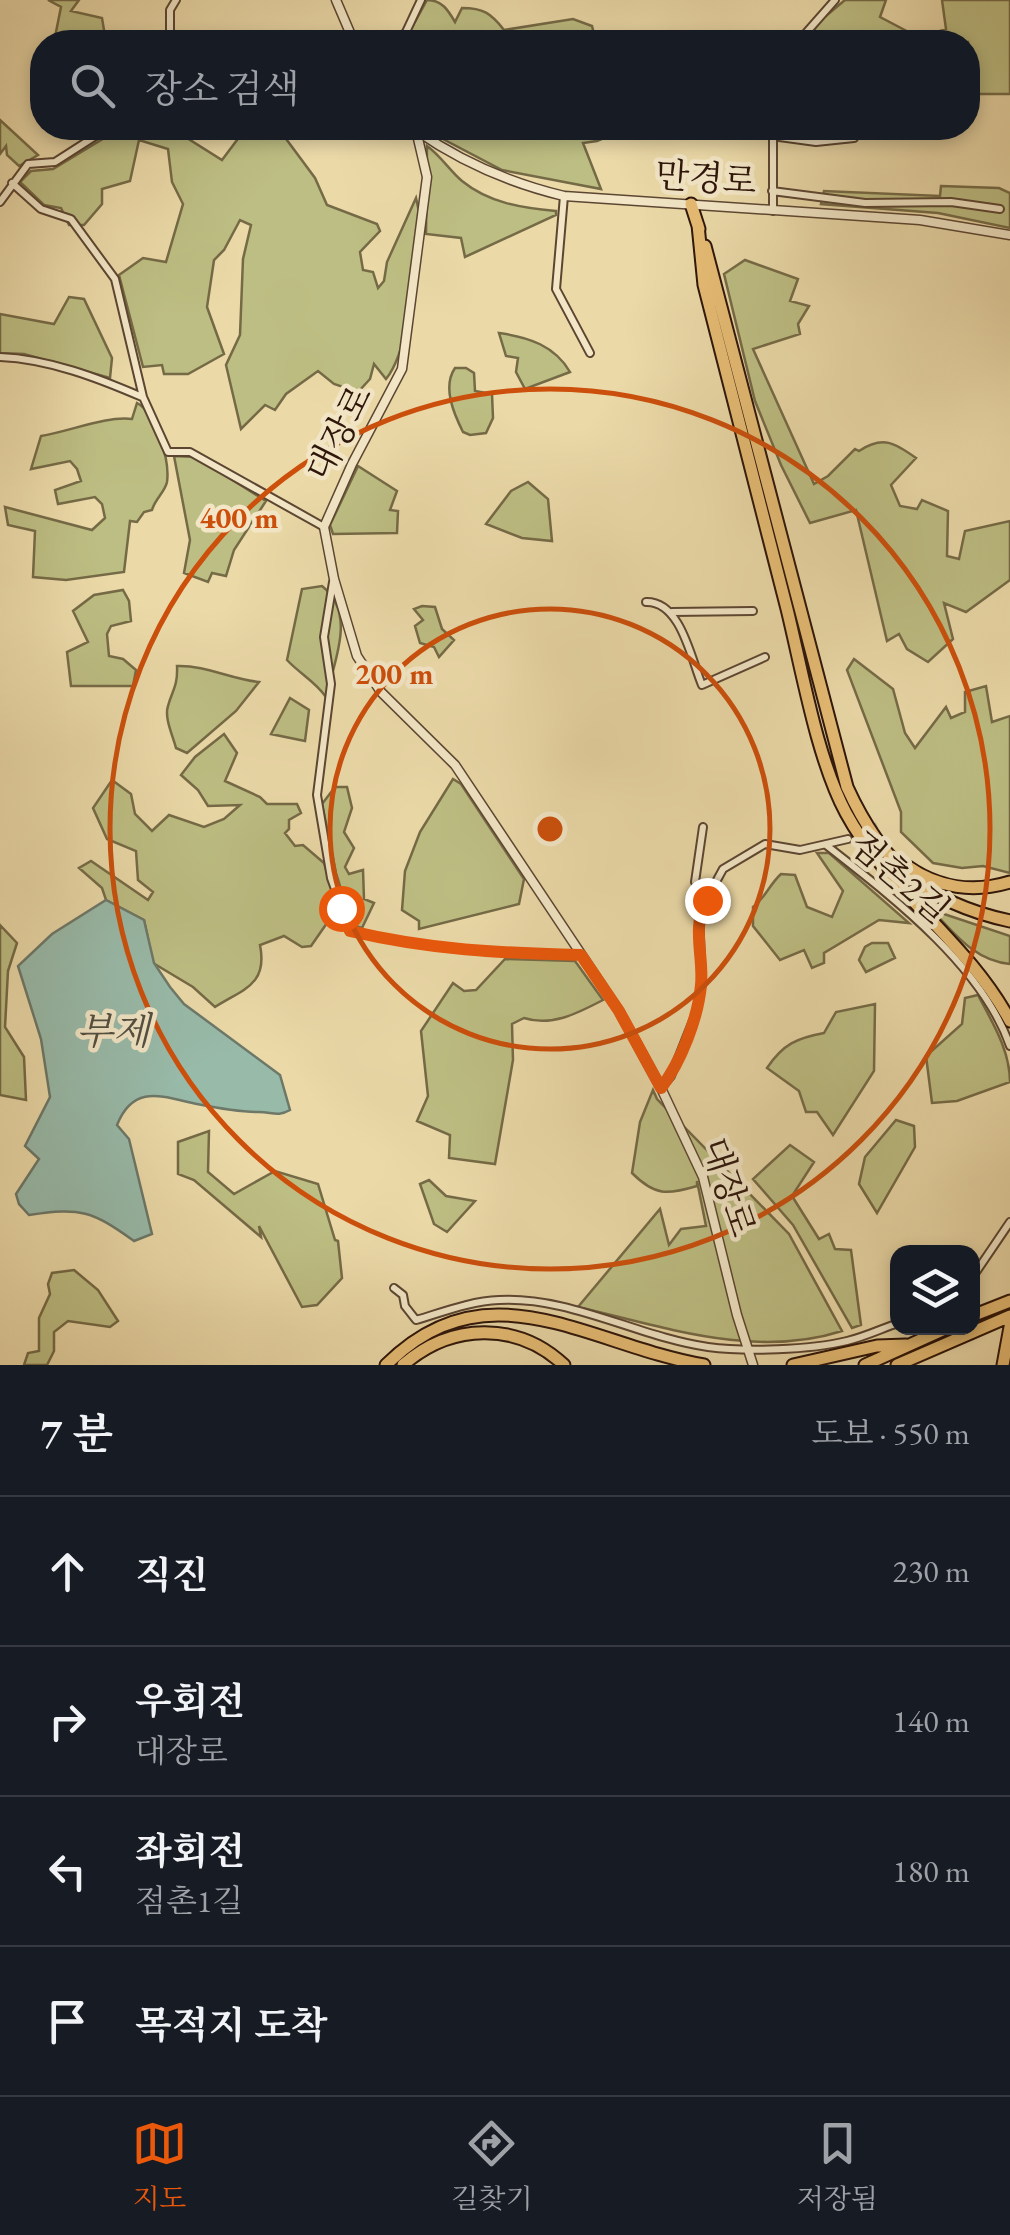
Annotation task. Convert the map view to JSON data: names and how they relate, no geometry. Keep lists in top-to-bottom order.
{
  "streets": {
    "street": ["만경로", "대장로", "점촌2길"]
  },
  "water": ["부제"],
  "page": {
    "search": "장소 검색",
    "heading": ["7 분", "도보 · 550 m"],
    "list": [
      ["직진", "230 m"],
      ["우회전", "대장로", "140 m"],
      ["좌회전", "점촌1길", "180 m"],
      "목적지 도착"
    ],
    "nav": ["지도", "길찾기", "저장됨"]
  },
  "rings": ["400 m", "200 m"]
}
